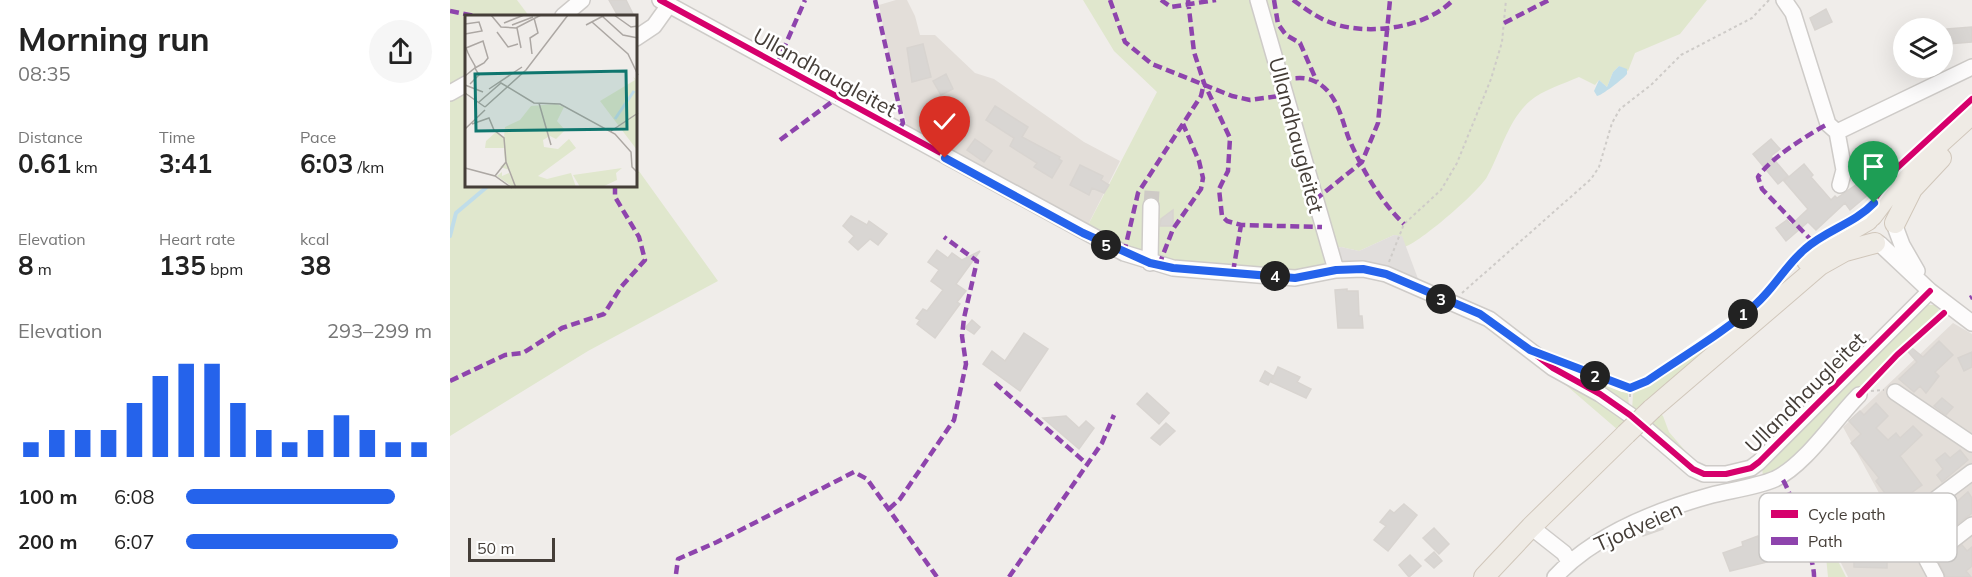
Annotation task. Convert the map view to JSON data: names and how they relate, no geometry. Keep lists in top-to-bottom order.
{
  "streets": {
    "street": ["Ullandhaugleitet", "Tjodveien"]
  },
  "legend": ["Cycle path", "Path"],
  "scale_bar": "50 m",
  "page": {
    "heading": ["Morning run", "08:35"],
    "stats": [
      ["Distance", "0.61 km"],
      ["Time", "3:41"],
      ["Pace", "6:03 /km"],
      ["Elevation", "8 m"],
      ["Heart rate", "135 bpm"],
      ["kcal", "38"]
    ],
    "pins": [
      "5",
      "4",
      "3",
      "1",
      "2"
    ],
    "chart": ["Elevation", "293–299 m"],
    "list": [
      {
        "name": "100 m",
        "note": "6:08"
      },
      {
        "name": "200 m",
        "note": "6:07"
      }
    ],
    "scale": "50 m"
  }
}
